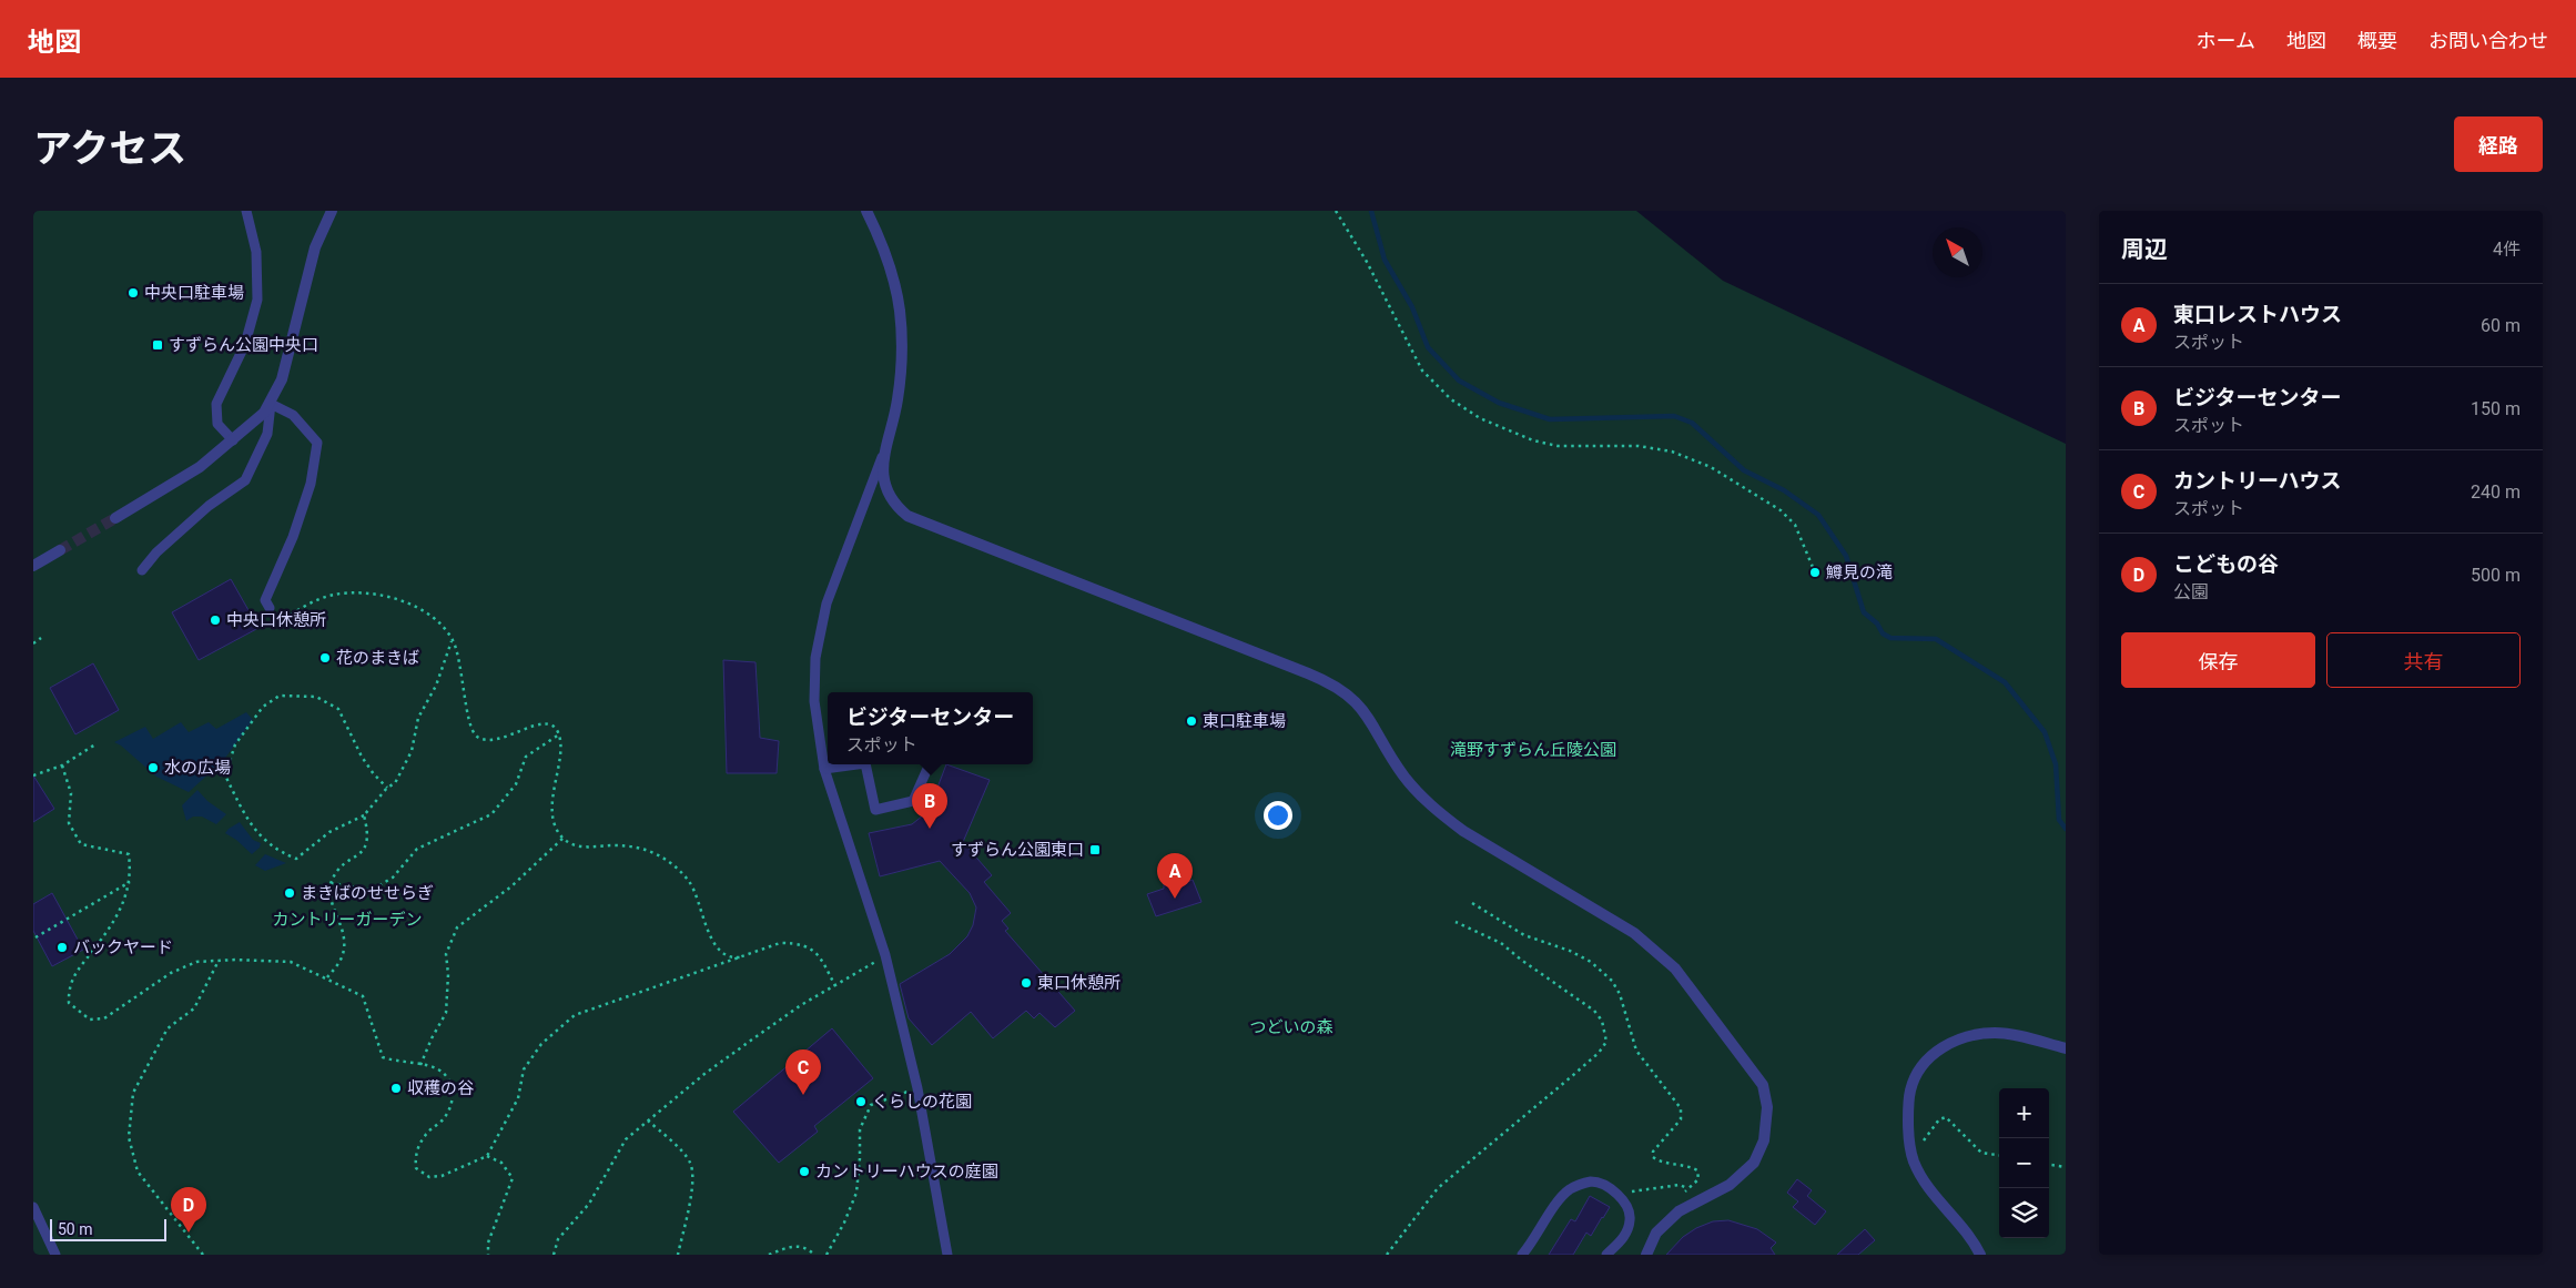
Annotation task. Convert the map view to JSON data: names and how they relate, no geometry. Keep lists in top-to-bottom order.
{
  "parks": ["滝野すずらん丘陵公園", "カントリーガーデン", "つどいの森"],
  "places": {
    "other": [
      "中央口駐車場",
      "鱒見の滝",
      "中央口休憩所",
      "花のまきば",
      "東口駐車場",
      "水の広場",
      "まきばのせせらぎ",
      "バックヤード",
      "東口休憩所",
      "収穫の谷",
      "くらしの花園",
      "カントリーハウスの庭園"
    ],
    "transit": ["すずらん公園中央口", "すずらん公園東口"]
  },
  "scale_bar": "50 m",
  "north": "top left",
  "page": {
    "header": "地図",
    "nav": [
      "ホーム",
      "地図",
      "概要",
      "お問い合わせ"
    ],
    "title": "アクセス",
    "buttons": [
      "経路",
      ["保存", "共有"]
    ],
    "heading": ["周辺", "4件"],
    "list": [
      {
        "mark": "A",
        "name": "東口レストハウス",
        "note": "スポット",
        "value": "60 m"
      },
      {
        "mark": "B",
        "name": "ビジターセンター",
        "note": "スポット",
        "value": "150 m"
      },
      {
        "mark": "C",
        "name": "カントリーハウス",
        "note": "スポット",
        "value": "240 m"
      },
      {
        "mark": "D",
        "name": "こどもの谷",
        "note": "公園",
        "value": "500 m"
      }
    ],
    "popup": ["ビジターセンター", "スポット"],
    "pins": [
      "B",
      "A",
      "C",
      "D"
    ],
    "map_buttons": ["+", "−"],
    "scale": "50 m"
  }
}
